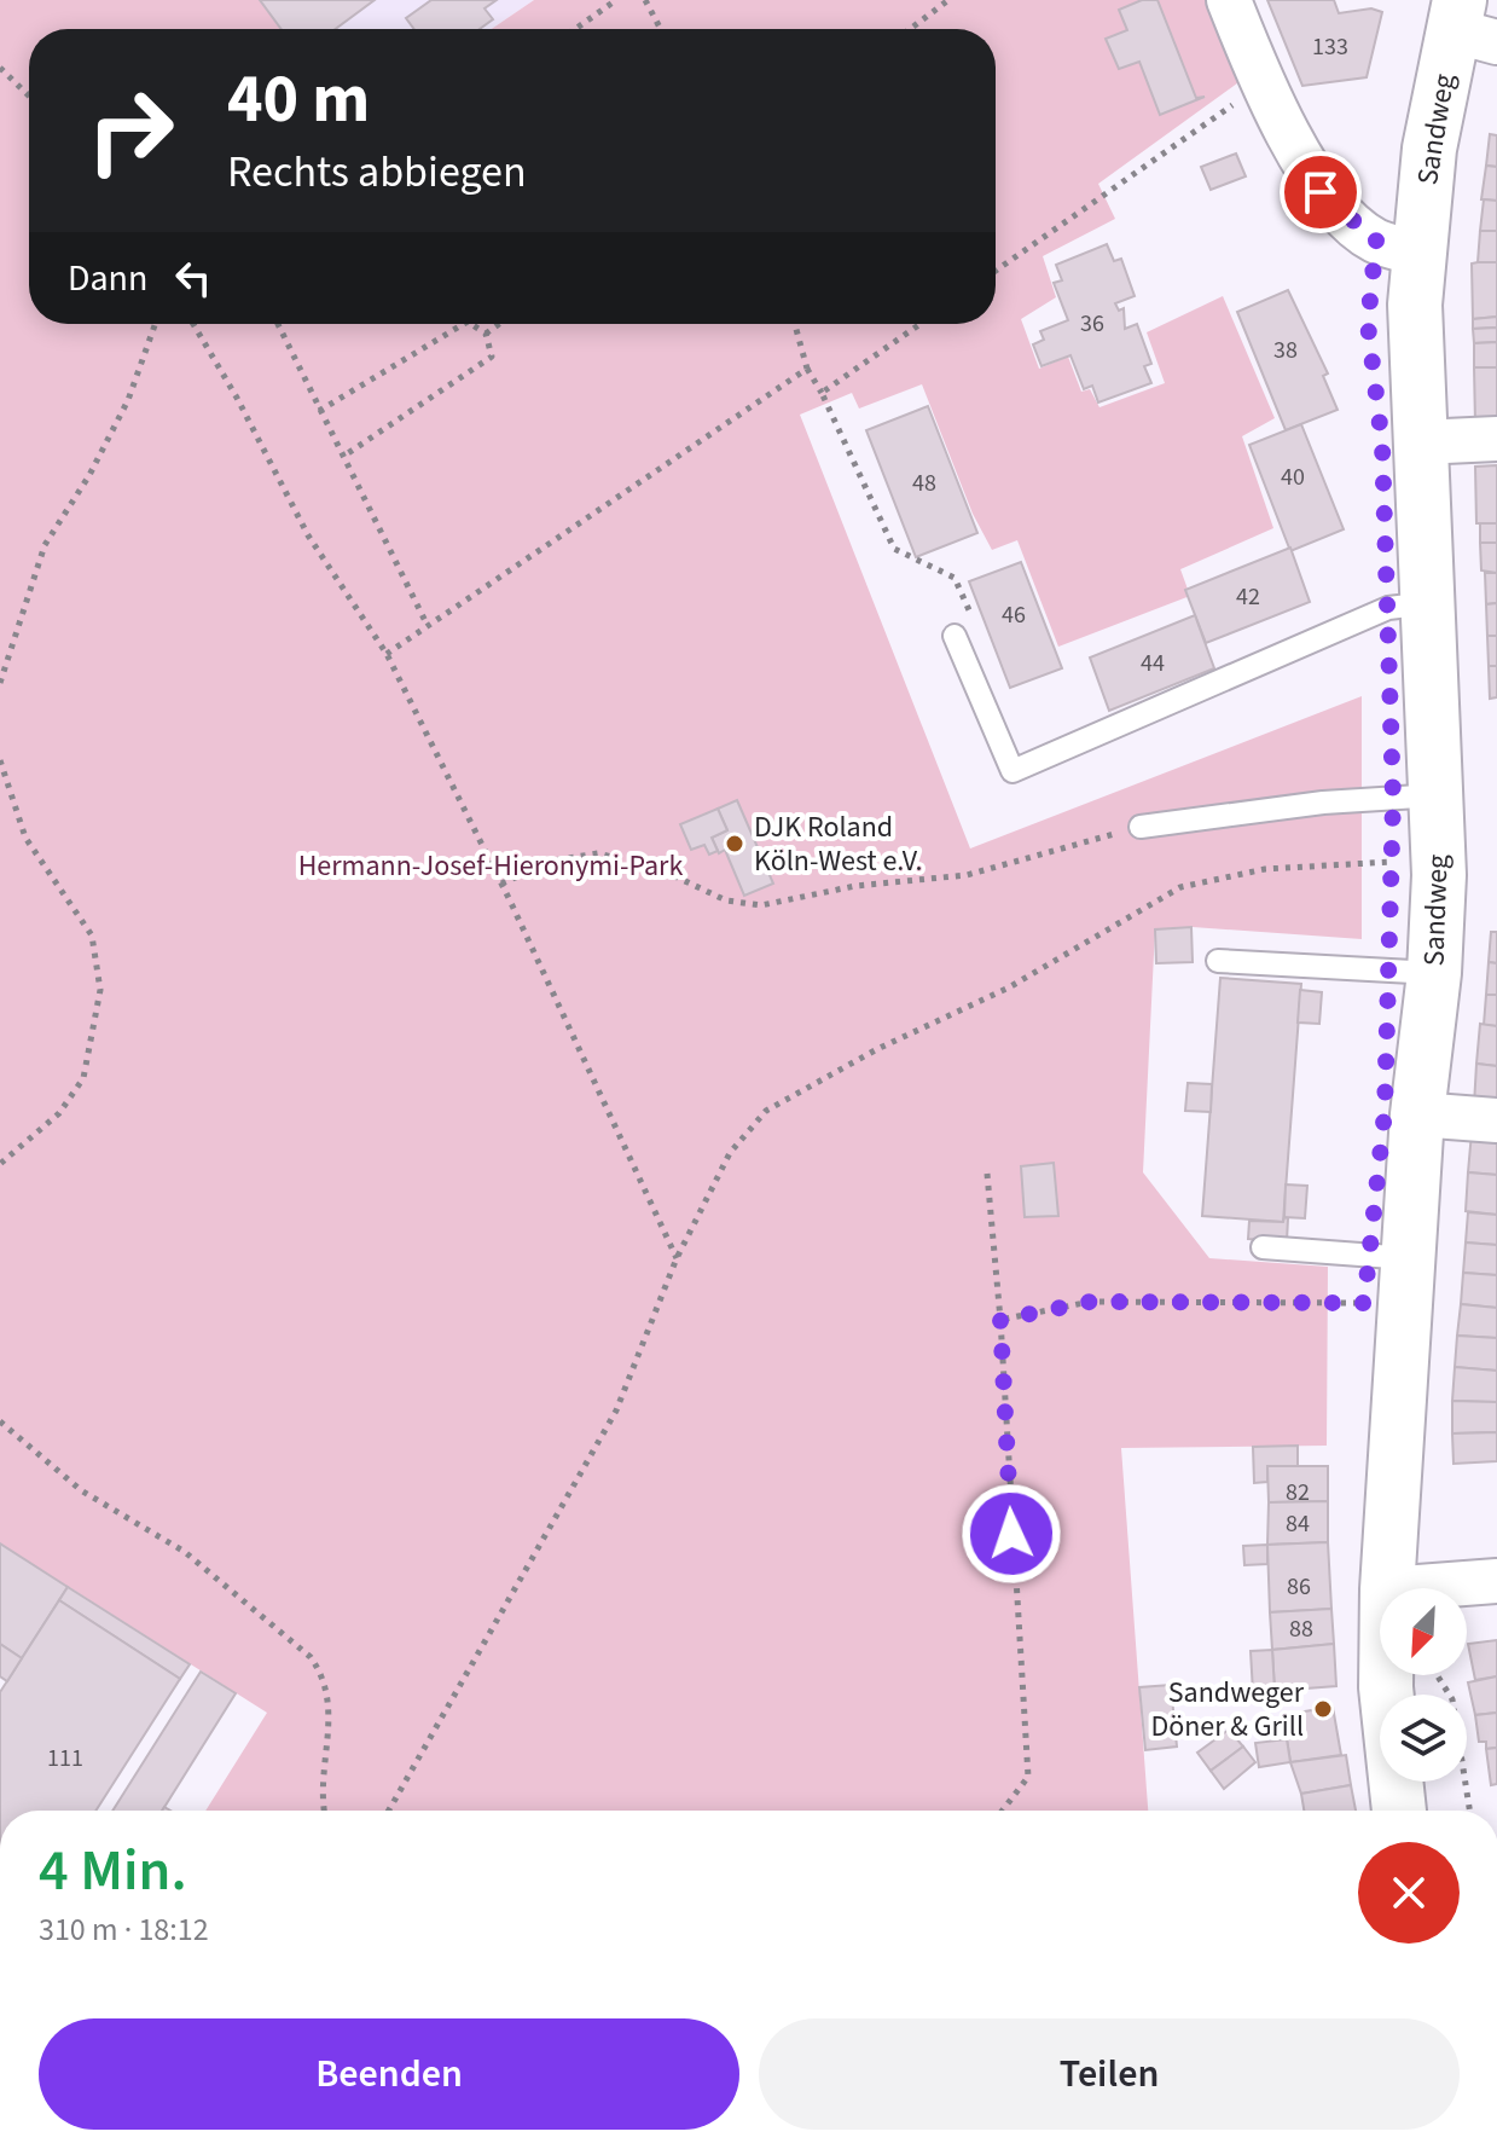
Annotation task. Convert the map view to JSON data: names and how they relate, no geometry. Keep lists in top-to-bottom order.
{
  "streets": {
    "street": ["Sandweg"]
  },
  "parks": ["Hermann-Josef-Hieronymi-Park"],
  "places": ["DJK Roland Köln-West e.V.", "Sandweger Döner & Grill"],
  "house_numbers": [
    "133",
    "36",
    "38",
    "40",
    "48",
    "42",
    "46",
    "44",
    "82",
    "84",
    "86",
    "88",
    "111"
  ],
  "north": "bottom left",
  "page": {
    "turn": ["40 m", "Rechts abbiegen"],
    "then": "Dann",
    "heading": ["4 Min.", "310 m · 18:12"],
    "buttons": ["Beenden", "Teilen"]
  }
}
